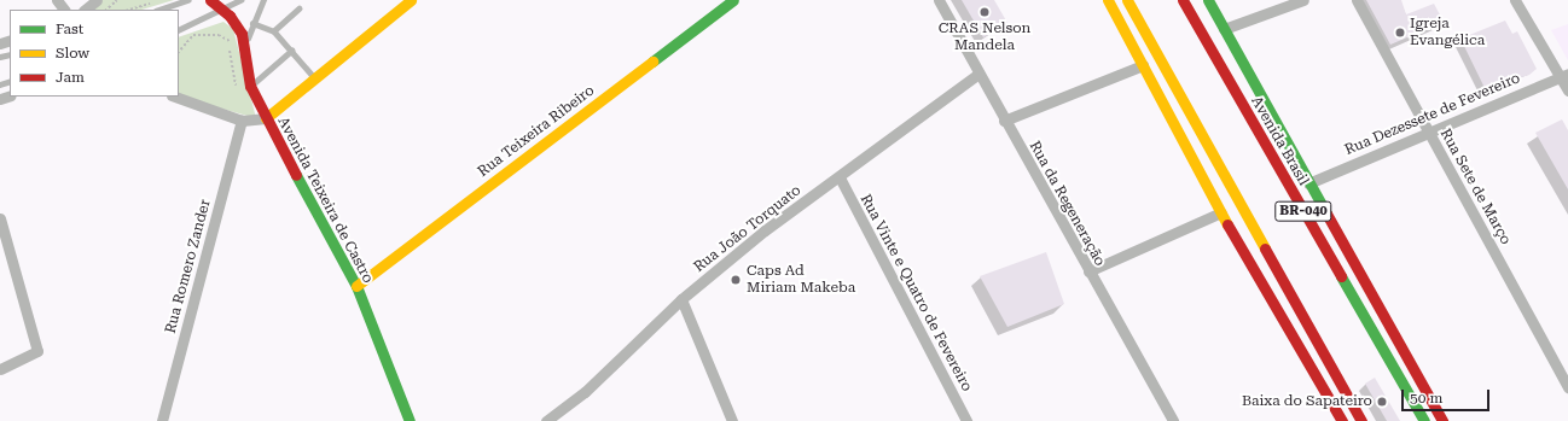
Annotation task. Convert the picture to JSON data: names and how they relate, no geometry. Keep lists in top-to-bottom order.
{
  "streets": {
    "main road": [
      "Rua Teixeira Ribeiro",
      "Avenida Brasil",
      "Avenida Teixeira de Castro",
      "BR-040"
    ],
    "street": [
      "Rua Dezessete de Fevereiro",
      "Rua Sete de Março",
      "Rua da Regeneração",
      "Rua João Torquato",
      "Rua Romero Zander",
      "Rua Vinte e Quatro de Fevereiro"
    ]
  },
  "crossings": [
    ["Rua Dezessete de Fevereiro", "Avenida Brasil"],
    ["Rua Dezessete de Fevereiro", "Rua Sete de Março"],
    ["Rua Teixeira Ribeiro", "Avenida Teixeira de Castro"],
    ["Rua da Regeneração", "Rua João Torquato"],
    ["Rua João Torquato", "Rua Vinte e Quatro de Fevereiro"]
  ],
  "places": [
    "CRAS Nelson Mandela",
    "Igreja Evangélica",
    "Caps Ad Miriam Makeba",
    "Baixa do Sapateiro"
  ],
  "legend": ["Fast", "Slow", "Jam"],
  "scale_bar": "50 m"
}
